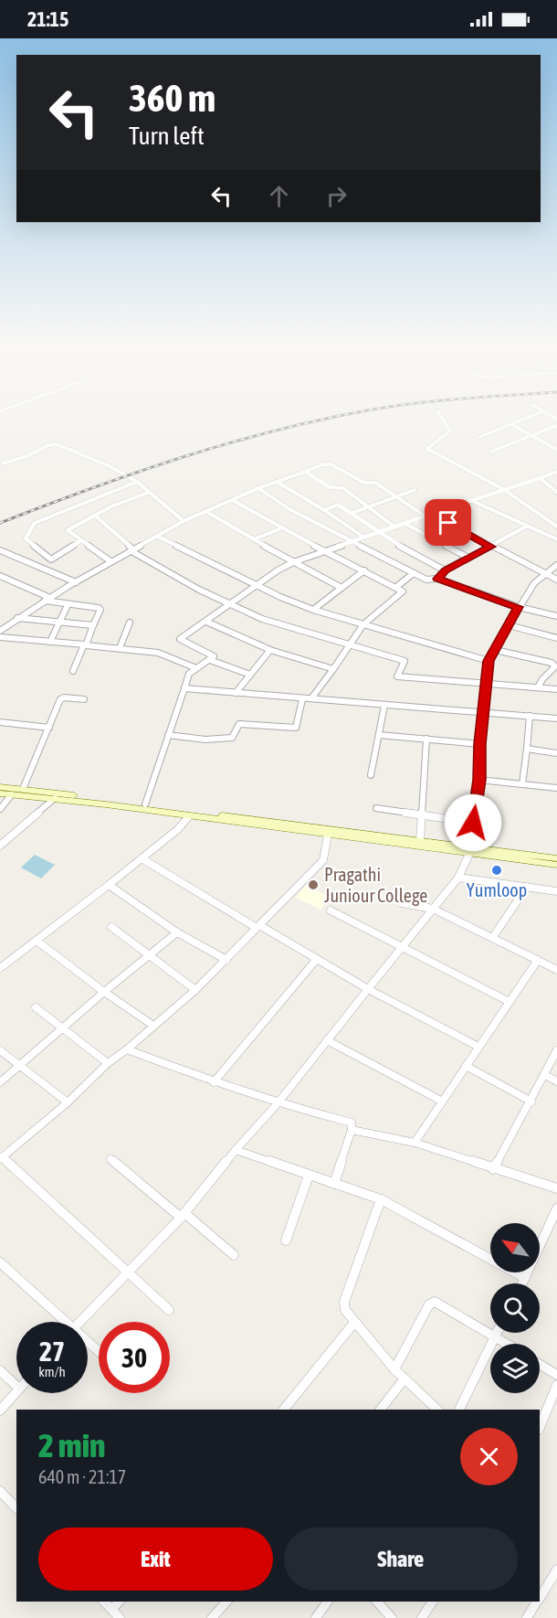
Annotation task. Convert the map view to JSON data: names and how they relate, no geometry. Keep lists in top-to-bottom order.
{
  "places": ["Yumloop", "Pragathi Juniour College"],
  "north": "top left",
  "page": {
    "status": "21:15",
    "turn": ["360 m", "Turn left"],
    "speed": "27 km/h",
    "limit": "30",
    "heading": ["2 min", "640 m · 21:17"],
    "buttons": ["Exit", "Share"]
  }
}
